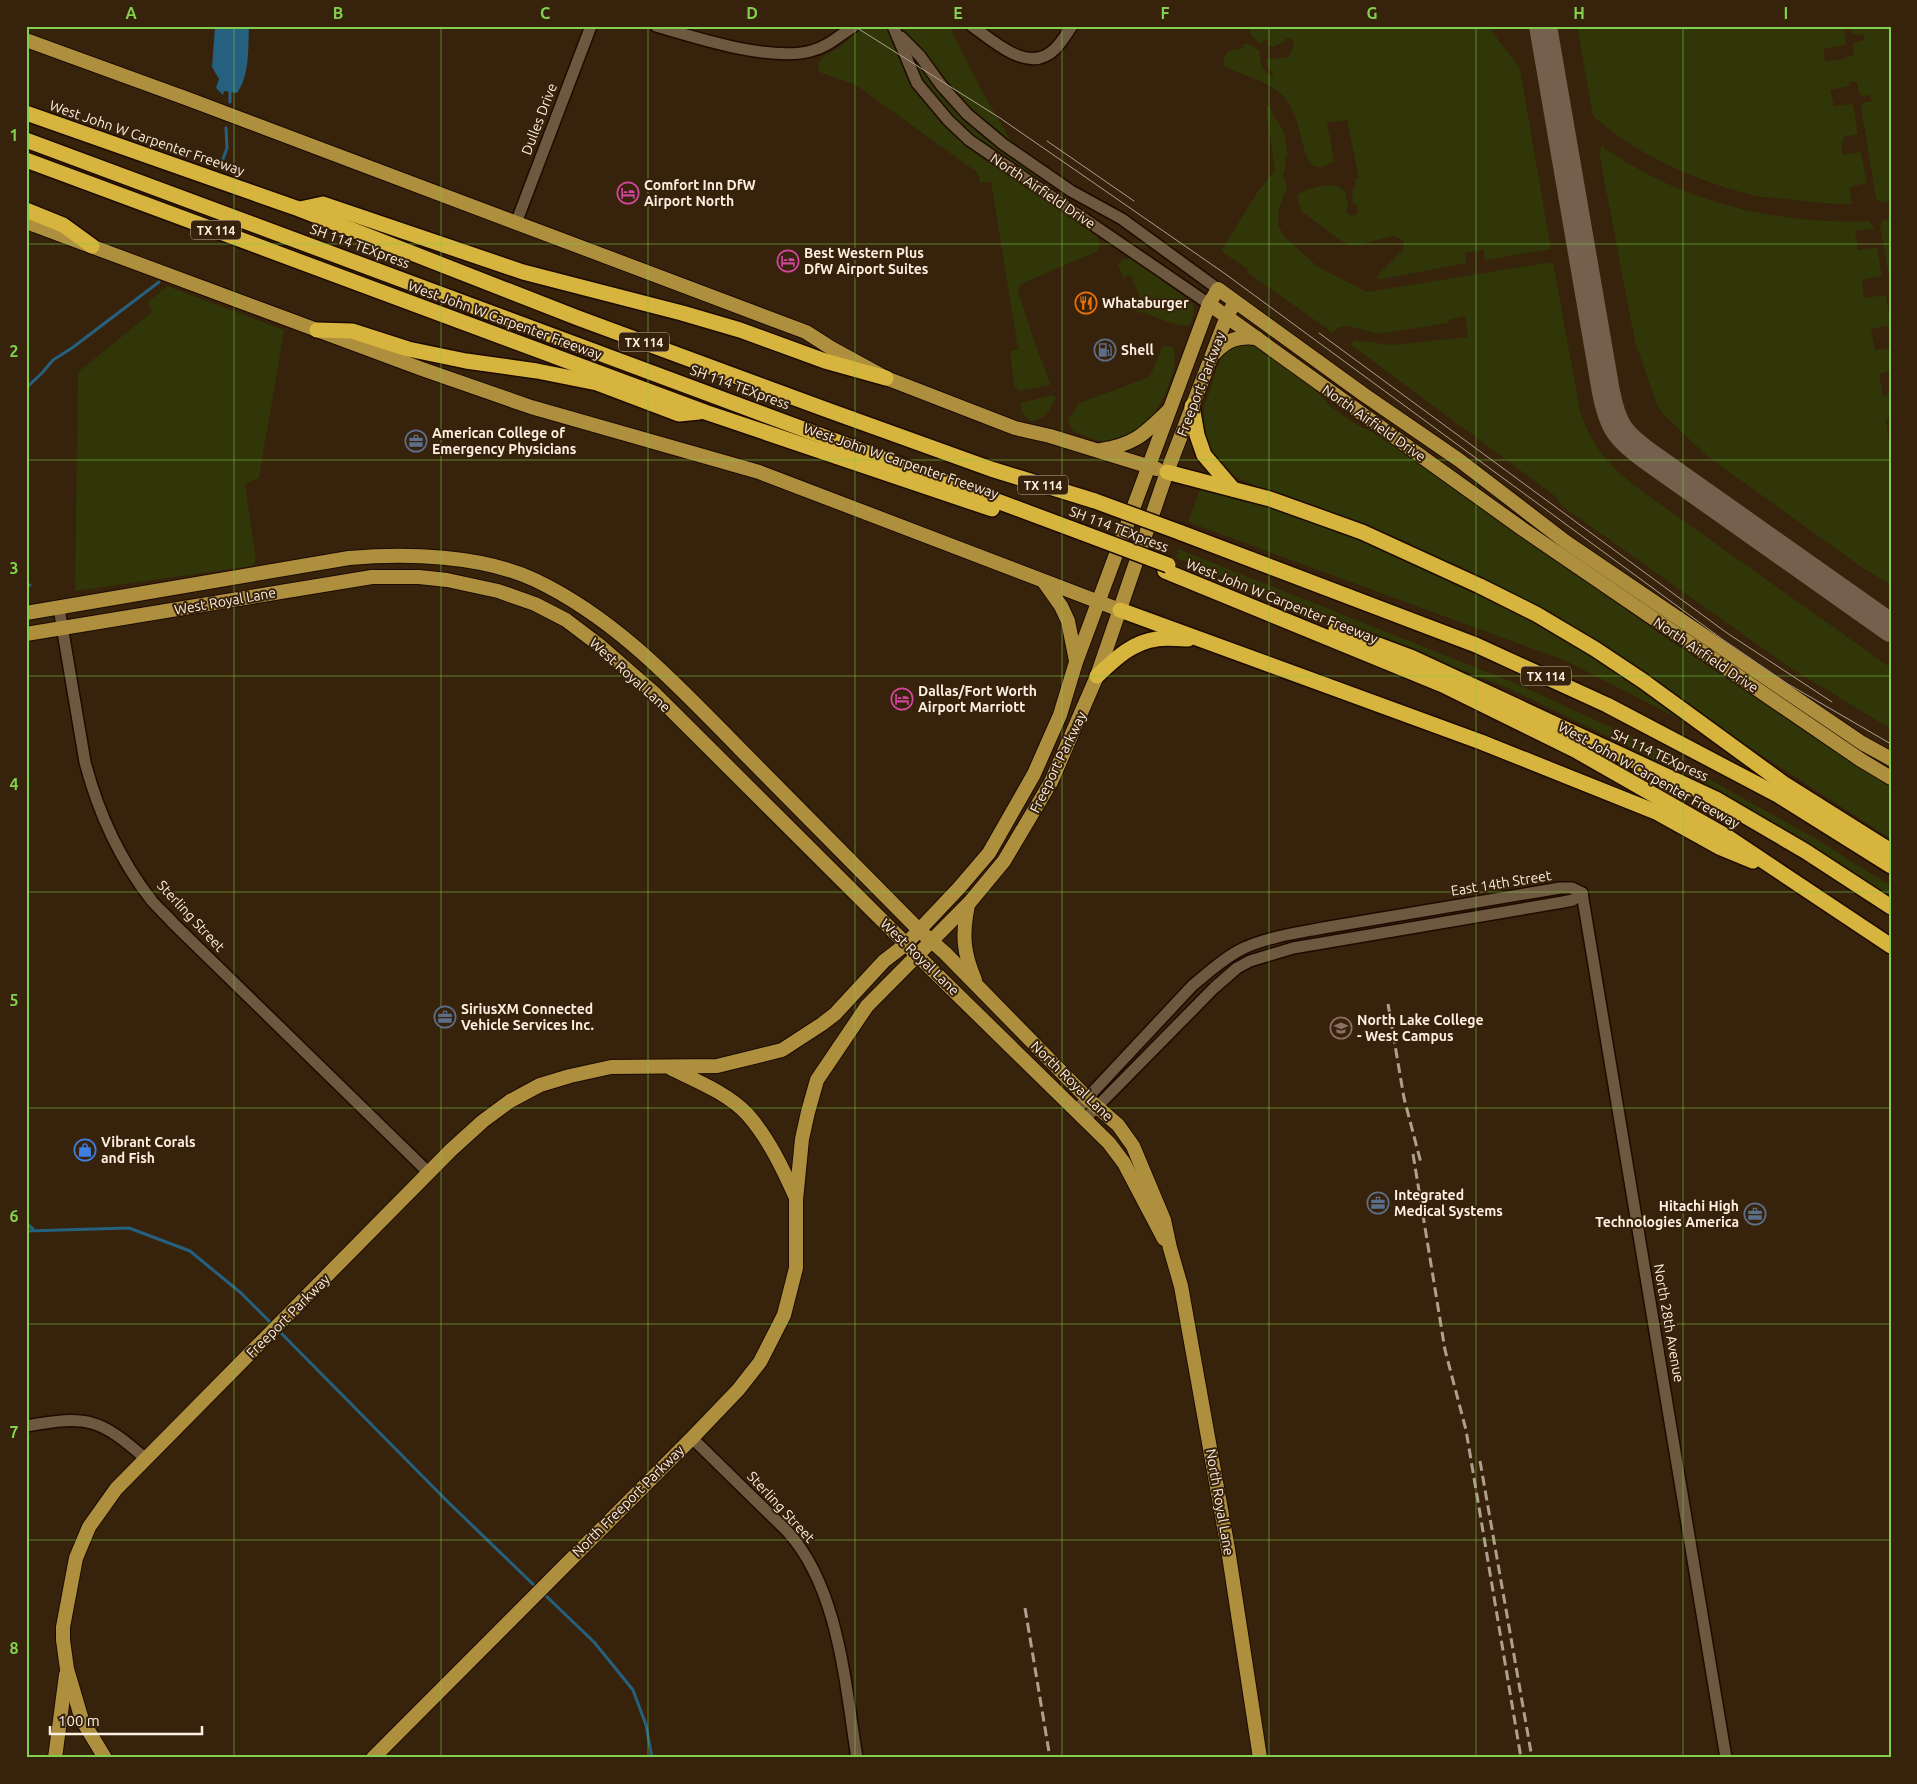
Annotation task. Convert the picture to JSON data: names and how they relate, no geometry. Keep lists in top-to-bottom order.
{
  "streets": {
    "highway": ["West John W Carpenter Freeway", "TX 114", "SH 114 TEXpress"],
    "main road": [
      "North Airfield Drive",
      "Freeport Parkway",
      "West Royal Lane",
      "North Royal Lane",
      "North Freeport Parkway"
    ],
    "street": [
      "Dulles Drive",
      "East 14th Street",
      "Sterling Street",
      "North 28th Avenue"
    ]
  },
  "crossings": [
    ["West John W Carpenter Freeway", "SH 114 TEXpress"],
    ["North Airfield Drive", "Freeport Parkway"],
    ["Freeport Parkway", "West Royal Lane"],
    ["Freeport Parkway", "Sterling Street"],
    ["Freeport Parkway", "North Royal Lane"],
    ["Freeport Parkway", "North Freeport Parkway"],
    ["West Royal Lane", "East 14th Street"],
    ["West Royal Lane", "Sterling Street"],
    ["West Royal Lane", "North Royal Lane"],
    ["East 14th Street", "North Royal Lane"],
    ["East 14th Street", "North 28th Avenue"],
    ["Sterling Street", "North Freeport Parkway"]
  ],
  "places": {
    "hotel": ["Comfort Inn DfW Airport North", "Best Western Plus DfW Airport Suites", "Dallas/Fort Worth Airport Marriott"],
    "restaurant": ["Whataburger"],
    "fuel station": ["Shell"],
    "office": [
      "American College of Emergency Physicians",
      "SiriusXM Connected Vehicle Services Inc.",
      "Integrated Medical Systems",
      "Hitachi High Technologies America"
    ],
    "school or university": ["North Lake College - West Campus"],
    "shop": ["Vibrant Corals and Fish"]
  },
  "scale_bar": "100 m",
  "grid": {
    "columns": [
      "A",
      "B",
      "C",
      "D",
      "E",
      "F",
      "G",
      "H",
      "I"
    ],
    "rows": [
      "1",
      "2",
      "3",
      "4",
      "5",
      "6",
      "7",
      "8"
    ]
  }
}
